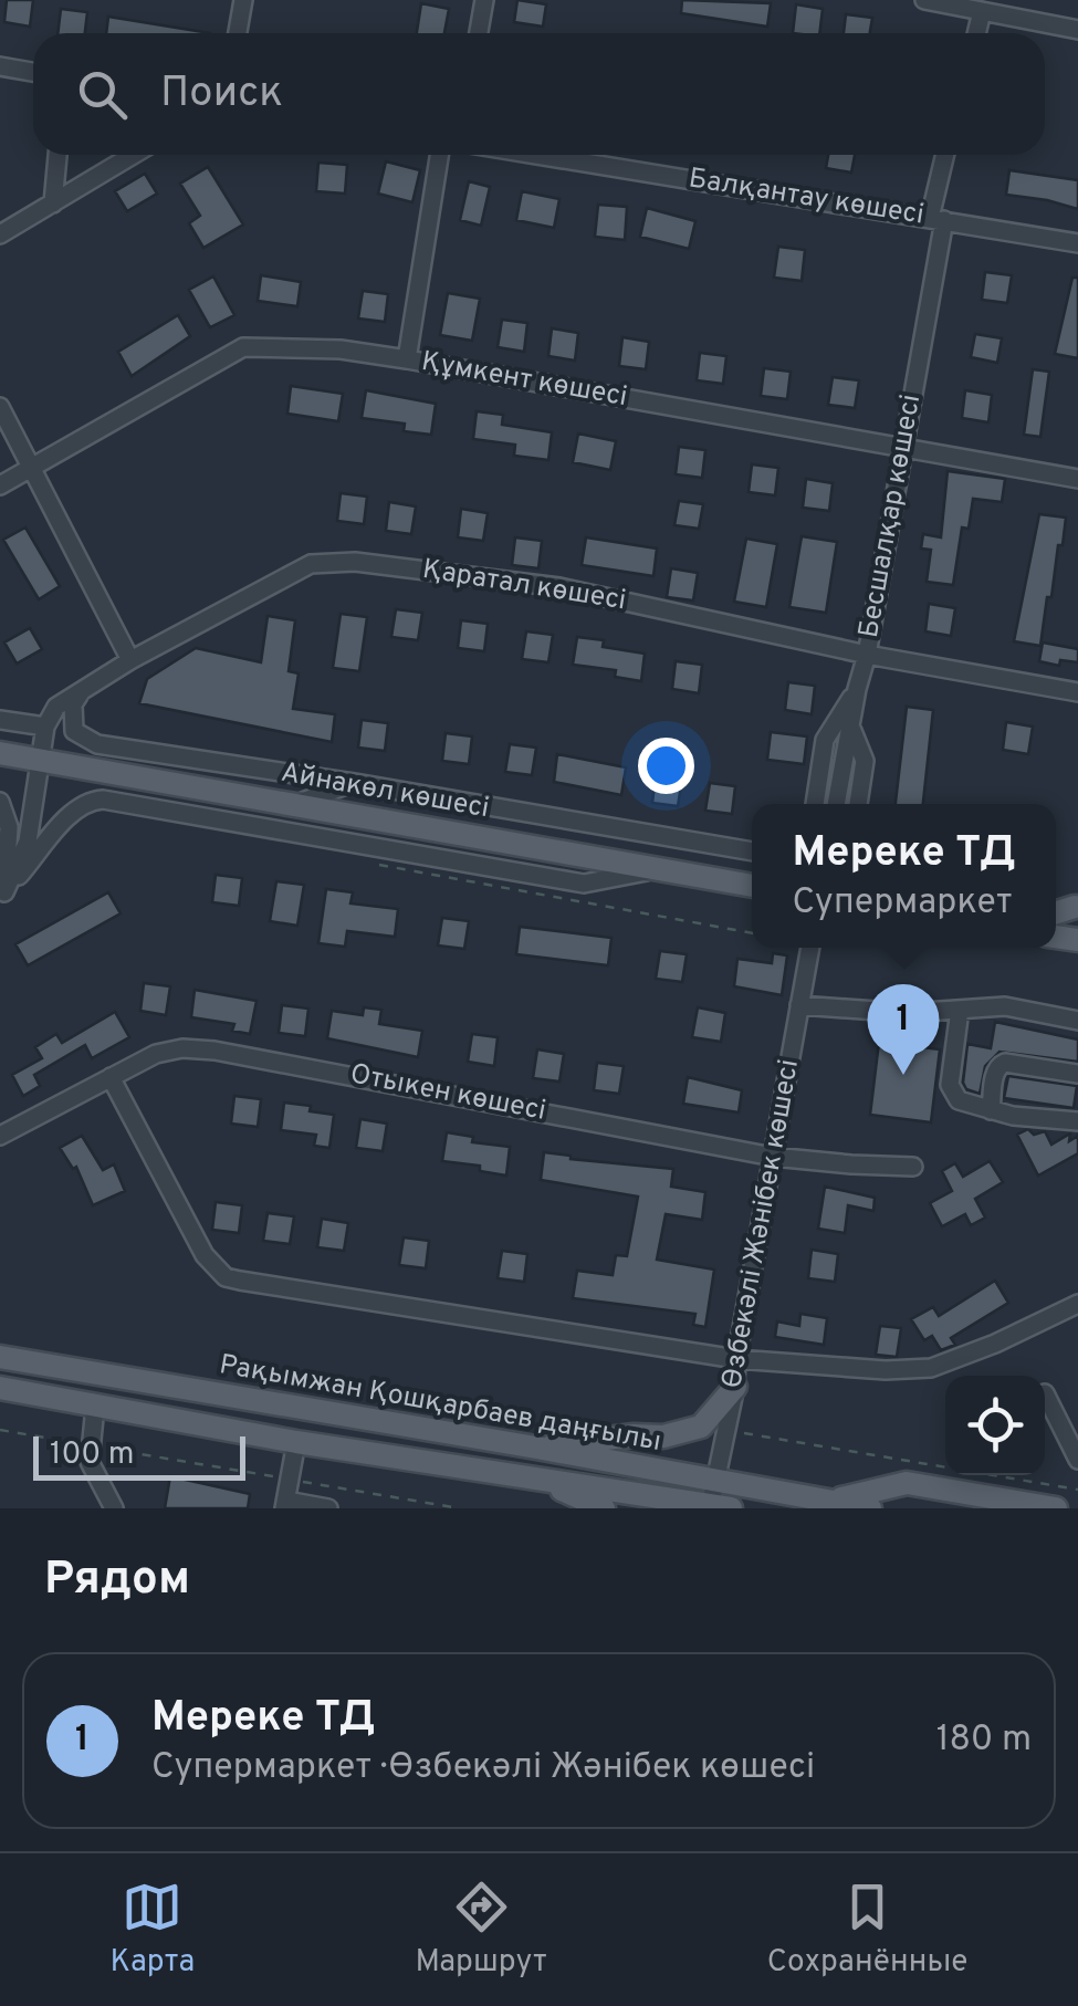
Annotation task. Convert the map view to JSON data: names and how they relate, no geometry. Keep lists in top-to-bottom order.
{
  "streets": {
    "main road": ["Айнакөл көшесі", "Рақымжан Қошқарбаев даңғылы"],
    "street": [
      "Балқантау көшесі",
      "Құмкент көшесі",
      "Бесшалқар көшесі",
      "Қаратал көшесі",
      "Отыкен көшесі",
      "Өзбекәлі Жәнібек көшесі"
    ]
  },
  "crossings": [
    ["Балқантау көшесі", "Бесшалқар көшесі"],
    ["Құмкент көшесі", "Бесшалқар көшесі"],
    ["Бесшалқар көшесі", "Қаратал көшесі"],
    ["Отыкен көшесі", "Өзбекәлі Жәнібек көшесі"],
    ["Өзбекәлі Жәнібек көшесі", "Рақымжан Қошқарбаев даңғылы"]
  ],
  "scale_bar": "100 m",
  "page": {
    "search": "Поиск",
    "popup": ["Мереке ТД", "Супермаркет"],
    "pins": "1",
    "scale": "100 m",
    "heading": "Рядом",
    "list": [
      {
        "mark": "1",
        "name": "Мереке ТД",
        "note": "Супермаркет · Өзбекәлі Жәнібек көшесі",
        "value": "180 m"
      }
    ],
    "nav": ["Карта", "Маршрут", "Сохранённые"]
  }
}
